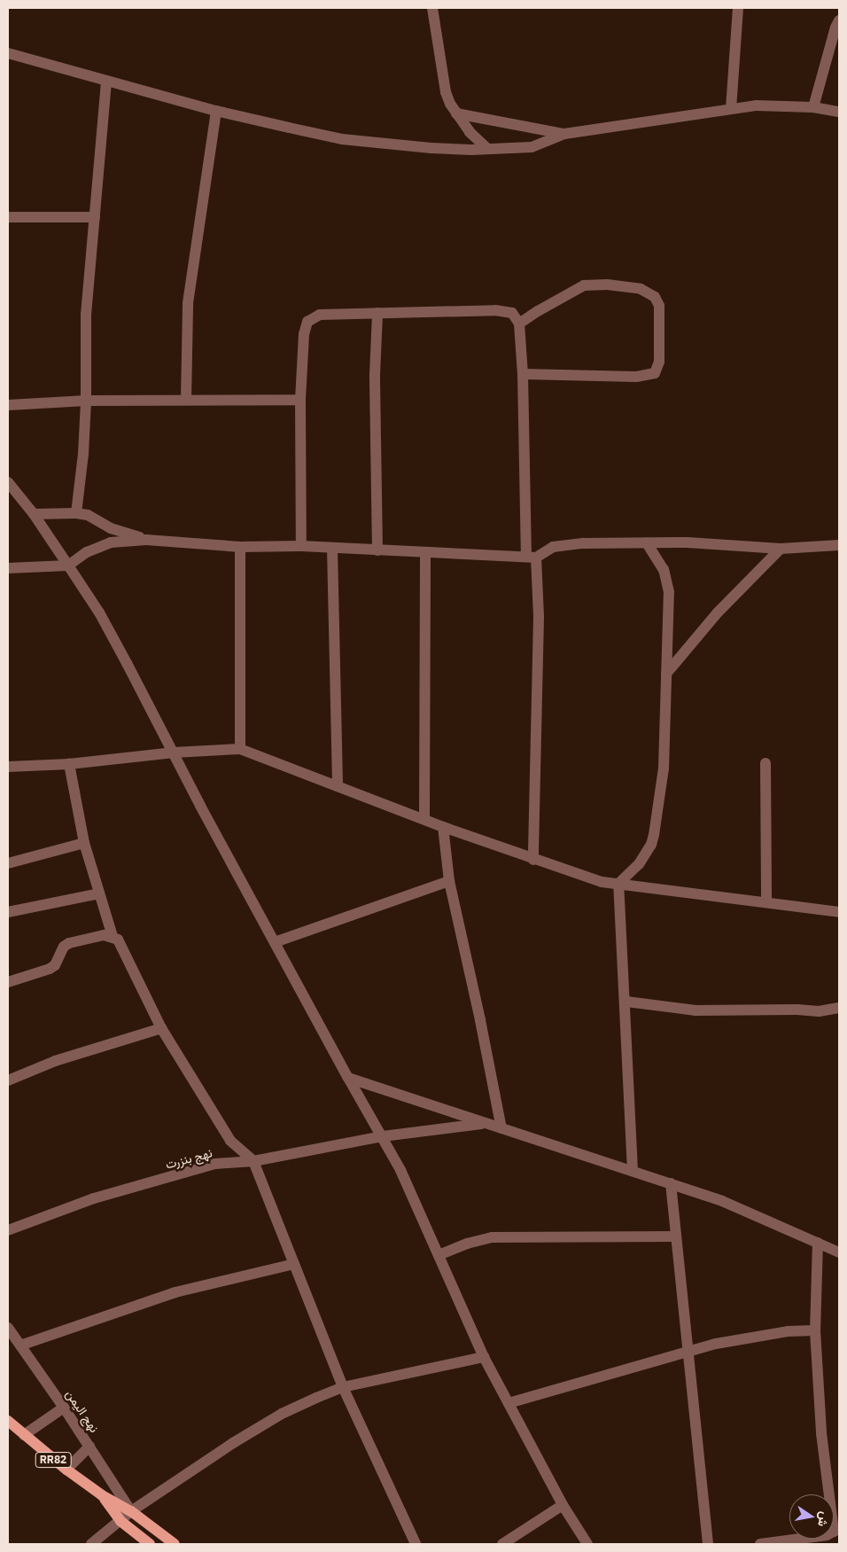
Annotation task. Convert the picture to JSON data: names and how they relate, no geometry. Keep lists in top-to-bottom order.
{
  "streets": {
    "main road": ["RR82"],
    "street": ["نهج بنزرت", "نهج اليمن"]
  },
  "crossings": [
    ["نهج اليمن", "RR82"]
  ],
  "north": "right"
}
